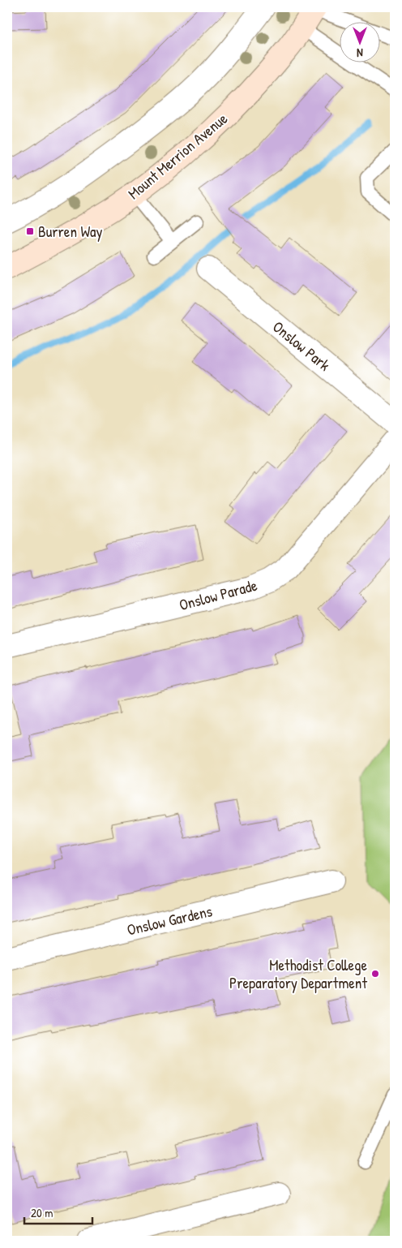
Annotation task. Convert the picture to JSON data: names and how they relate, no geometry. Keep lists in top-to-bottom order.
{
  "streets": {
    "street": [
      "Mount Merrion Avenue",
      "Onslow Park",
      "Onslow Parade",
      "Onslow Gardens"
    ]
  },
  "places": {
    "transit": ["Burren Way"],
    "other": ["Methodist College Preparatory Department"]
  },
  "scale_bar": "20 m",
  "north": "bottom"
}
